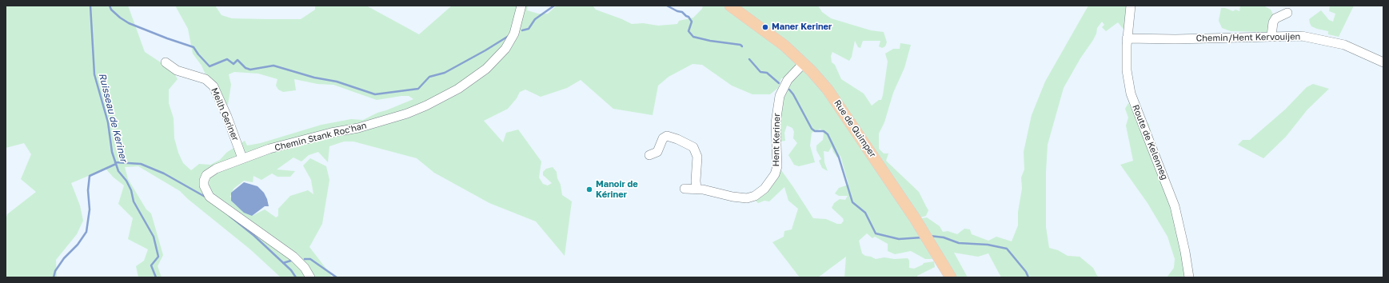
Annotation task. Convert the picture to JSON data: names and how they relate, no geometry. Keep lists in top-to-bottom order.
{
  "streets": {
    "main road": ["Rue de Quimper"],
    "street": [
      "Chemin/Hent Kervouijen",
      "Meilh Geriner",
      "Chemin Stank Roc'han",
      "Hent Keriner",
      "Route de Kelenneg"
    ]
  },
  "crossings": [
    ["Chemin/Hent Kervouijen", "Route de Kelenneg"],
    ["Meilh Geriner", "Chemin Stank Roc'han"],
    ["Rue de Quimper", "Hent Keriner"]
  ],
  "water": ["Ruisseau de Keriner"],
  "places": ["Maner Keriner", "Manoir de Kériner"]
}
